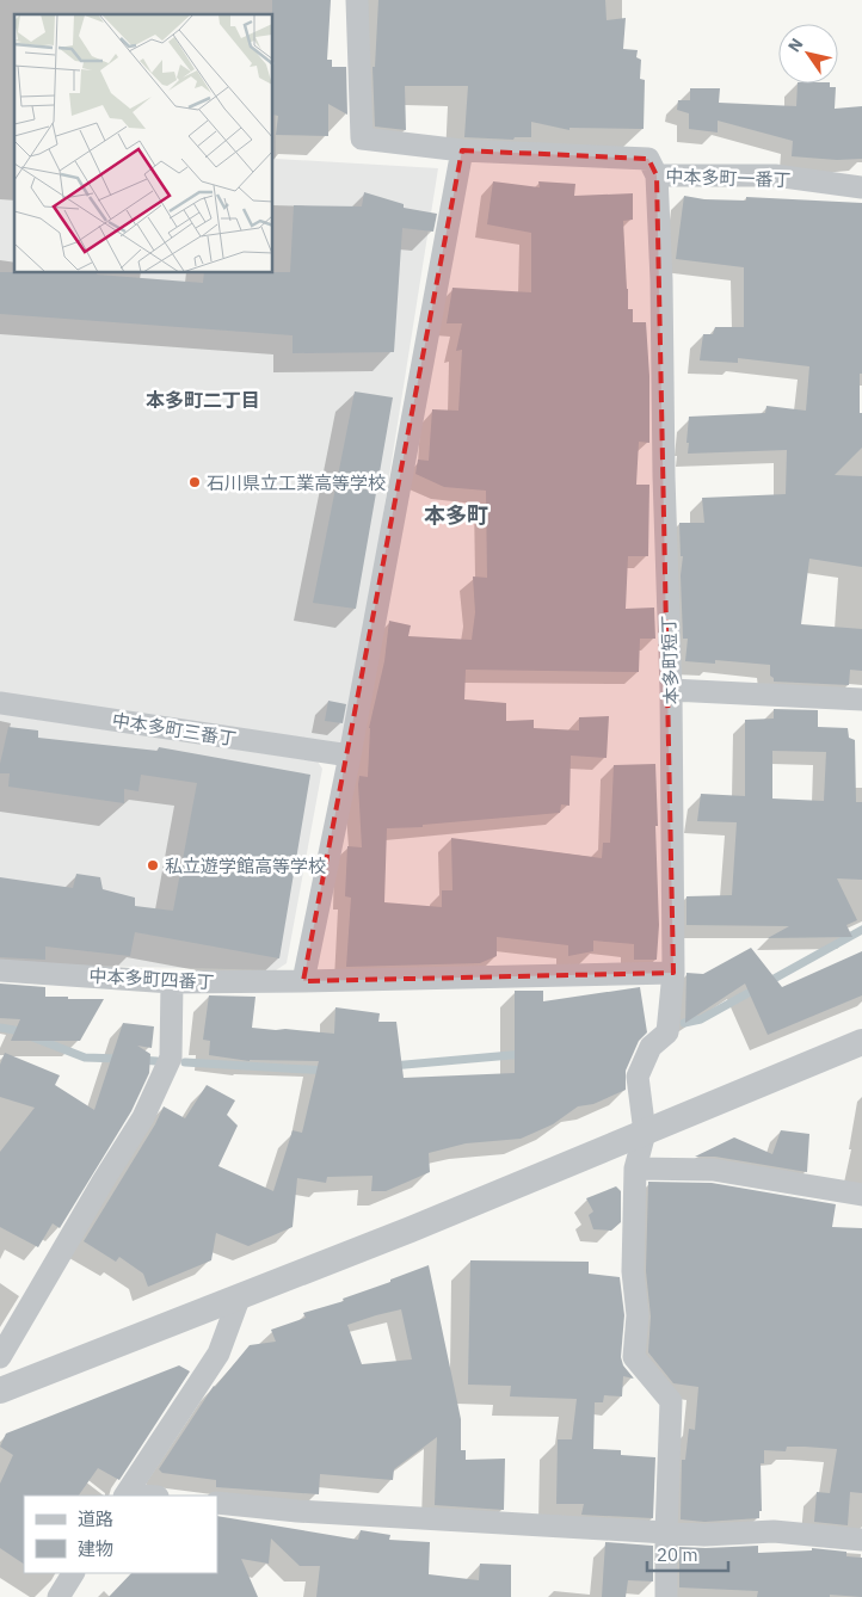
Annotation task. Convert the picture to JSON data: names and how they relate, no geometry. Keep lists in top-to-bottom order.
{
  "streets": {
    "street": [
      "中本多町一番丁",
      "本多町短丁",
      "中本多町三番丁",
      "中本多町四番丁"
    ]
  },
  "crossings": [
    ["中本多町一番丁", "本多町短丁"],
    ["本多町短丁", "中本多町四番丁"]
  ],
  "districts": ["本多町二丁目", "本多町"],
  "places": ["石川県立工業高等学校", "私立遊学館高等学校"],
  "legend": ["道路", "建物"],
  "scale_bar": "20 m",
  "north": "top left"
}
